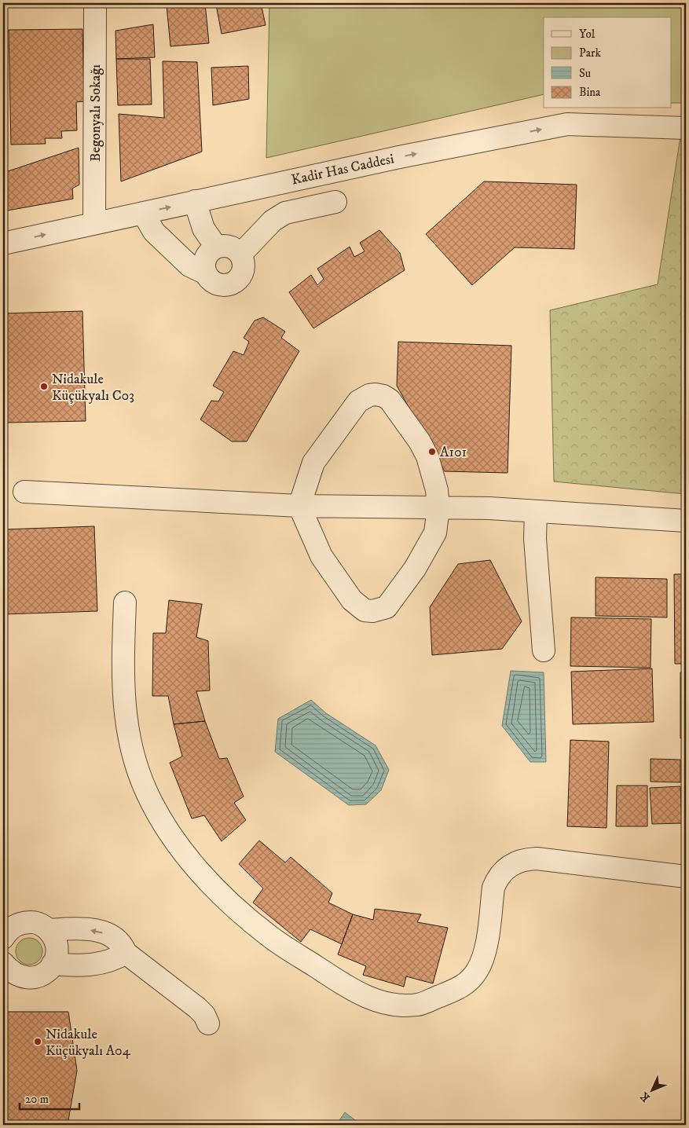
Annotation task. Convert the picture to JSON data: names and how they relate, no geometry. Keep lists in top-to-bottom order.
{
  "streets": {
    "street": ["Begonyalı Sokağı", "Kadir Has Caddesi"]
  },
  "crossings": [
    ["Begonyalı Sokağı", "Kadir Has Caddesi"]
  ],
  "one_way": ["Kadir Has Caddesi"],
  "places": ["Nidakule Küçükyalı C03", "A101", "Nidakule Küçükyalı A04"],
  "legend": [
    "Yol",
    "Park",
    "Su",
    "Bina"
  ],
  "scale_bar": "20 m",
  "north": "bottom left"
}
